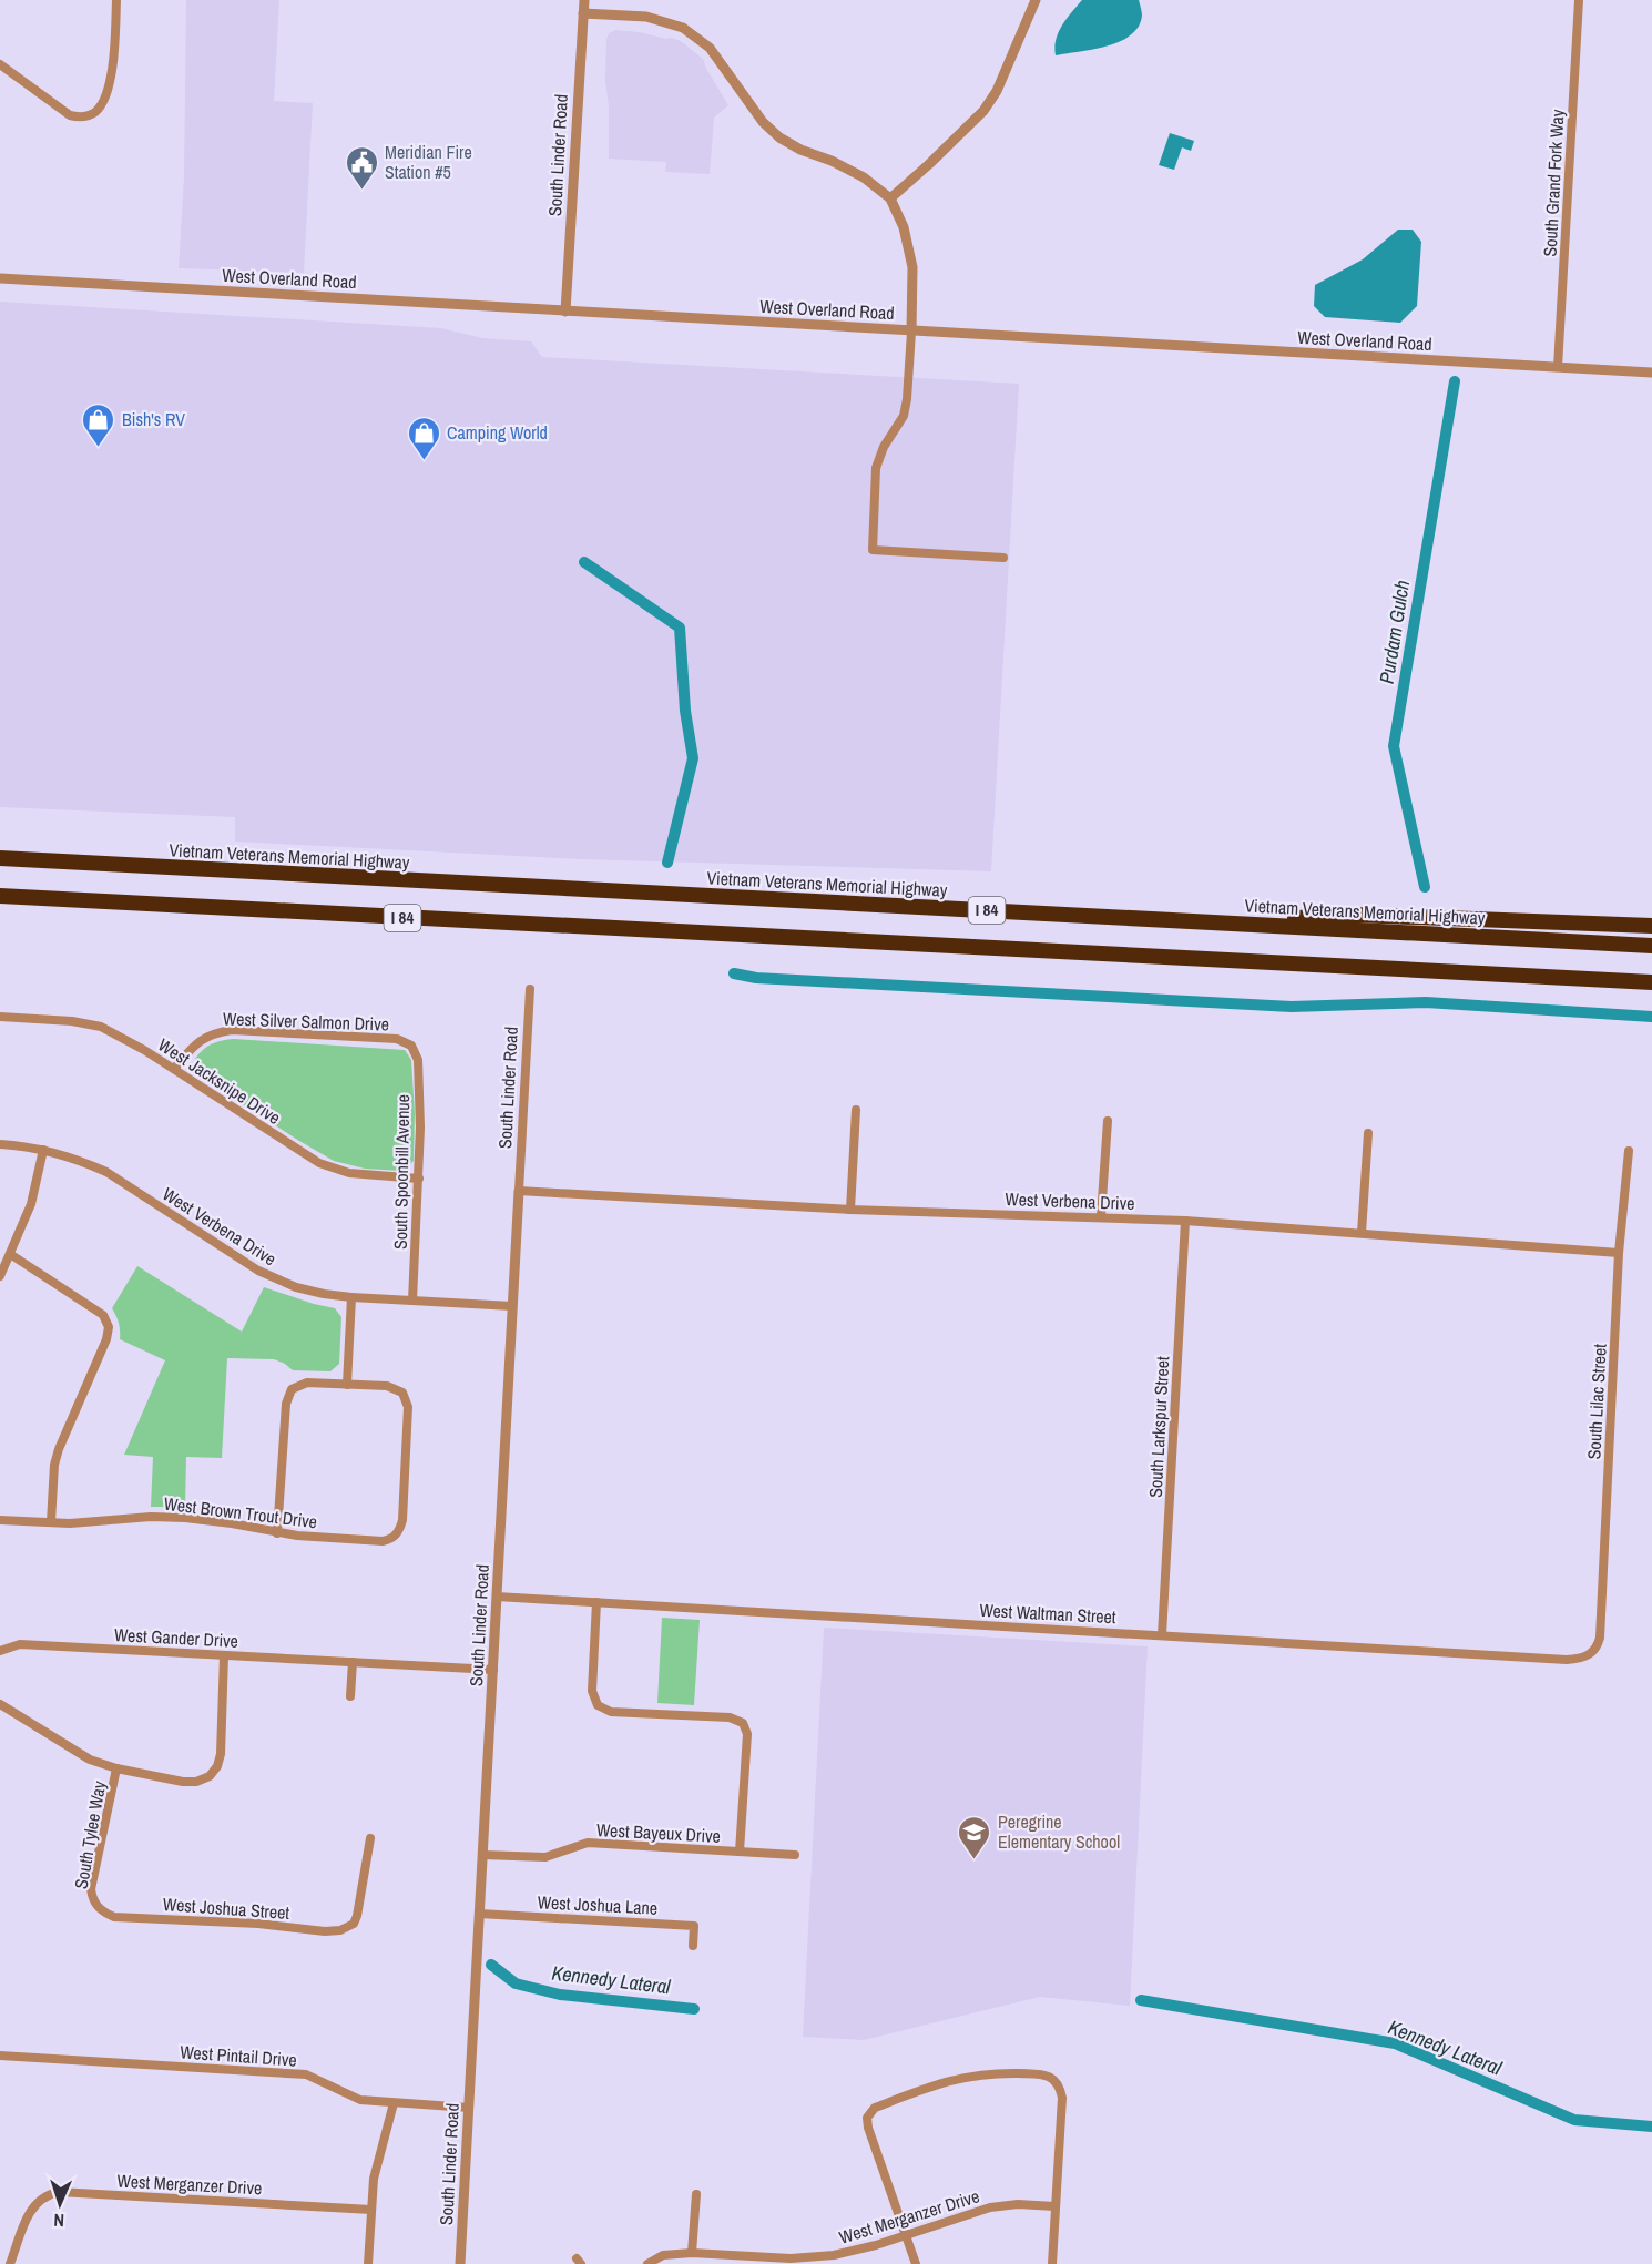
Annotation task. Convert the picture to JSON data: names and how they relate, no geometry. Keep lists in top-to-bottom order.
{
  "streets": {
    "highway": ["Vietnam Veterans Memorial Highway", "I 84"],
    "street": [
      "South Linder Road",
      "South Grand Fork Way",
      "West Overland Road",
      "West Silver Salmon Drive",
      "West Jacksnipe Drive",
      "South Spoonbill Avenue",
      "West Verbena Drive",
      "South Lilac Street",
      "South Larkspur Street",
      "West Brown Trout Drive",
      "West Waltman Street",
      "West Gander Drive",
      "West Bayeux Drive",
      "South Tylee Way",
      "West Joshua Lane",
      "West Joshua Street",
      "West Pintail Drive",
      "West Merganzer Drive"
    ]
  },
  "crossings": [
    ["South Linder Road", "West Overland Road"],
    ["South Linder Road", "West Verbena Drive"],
    ["South Linder Road", "West Waltman Street"],
    ["South Linder Road", "West Gander Drive"],
    ["South Linder Road", "West Bayeux Drive"],
    ["South Linder Road", "West Joshua Lane"],
    ["South Linder Road", "West Pintail Drive"],
    ["South Grand Fork Way", "West Overland Road"],
    ["West Silver Salmon Drive", "West Jacksnipe Drive"],
    ["West Silver Salmon Drive", "South Spoonbill Avenue"],
    ["West Jacksnipe Drive", "South Spoonbill Avenue"],
    ["South Spoonbill Avenue", "West Verbena Drive"],
    ["West Verbena Drive", "South Lilac Street"],
    ["West Verbena Drive", "South Larkspur Street"],
    ["South Lilac Street", "West Waltman Street"],
    ["South Larkspur Street", "West Waltman Street"],
    ["South Tylee Way", "West Joshua Street"]
  ],
  "water": ["Purdam Gulch", "Kennedy Lateral"],
  "places": {
    "public building": ["Meridian Fire Station #5"],
    "shop": ["Bish's RV", "Camping World"],
    "school or university": ["Peregrine Elementary School"]
  },
  "north": "bottom"
}
